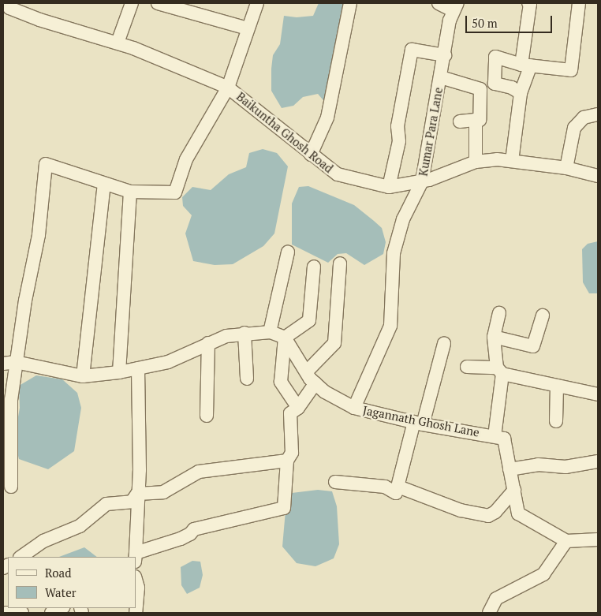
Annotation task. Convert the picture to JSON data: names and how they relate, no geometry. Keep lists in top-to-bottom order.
{
  "streets": {
    "street": ["Kumar Para Lane", "Baikuntha Ghosh Road", "Jagannath Ghosh Lane"]
  },
  "crossings": [
    ["Kumar Para Lane", "Baikuntha Ghosh Road"],
    ["Kumar Para Lane", "Jagannath Ghosh Lane"]
  ],
  "legend": ["Road", "Water"],
  "scale_bar": "50 m"
}
